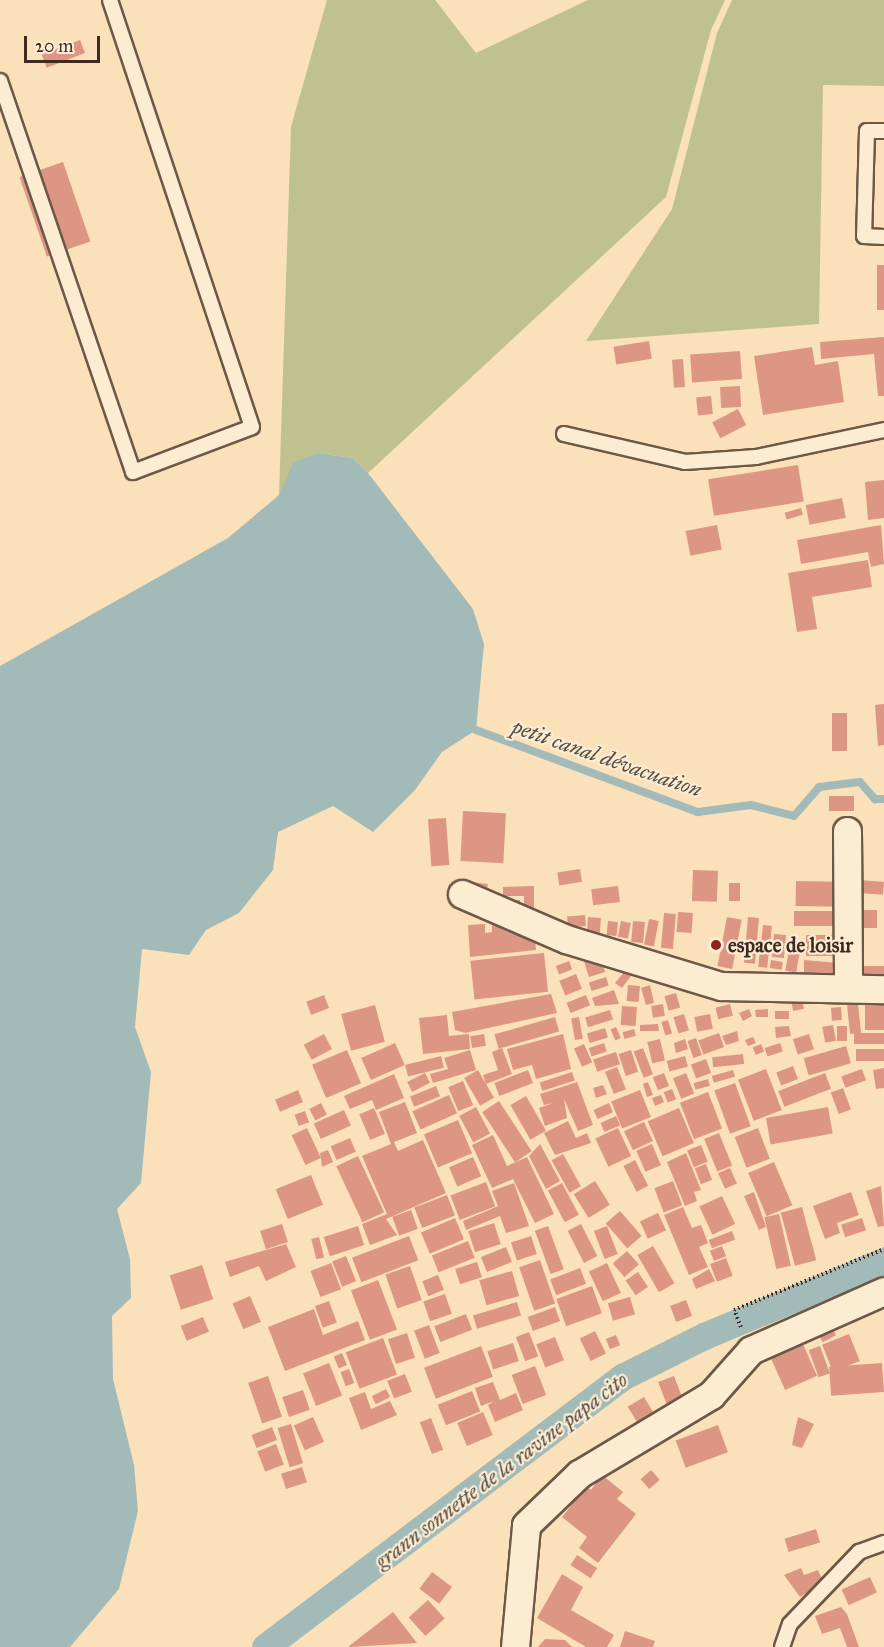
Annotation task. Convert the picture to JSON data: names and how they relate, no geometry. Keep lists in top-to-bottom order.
{
  "water": ["petit canal dévacuation", "grann sonnette de la ravine papa cito"],
  "places": ["espace de loisir"],
  "scale_bar": "20 m"
}
